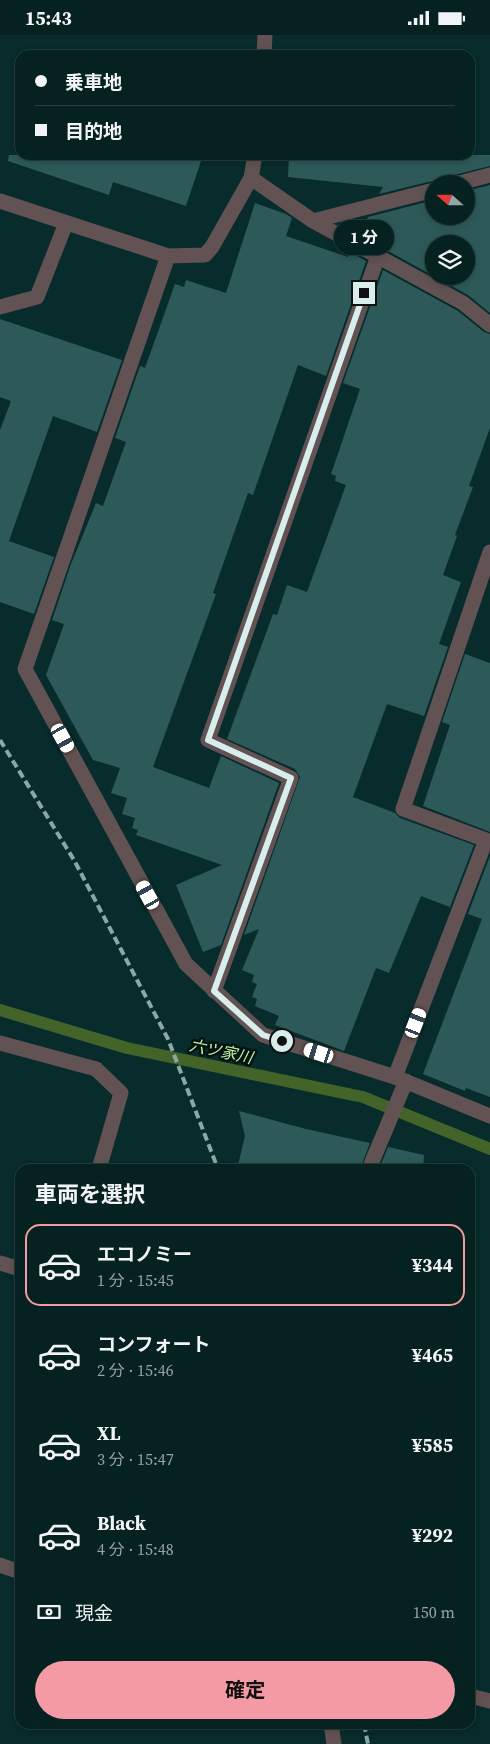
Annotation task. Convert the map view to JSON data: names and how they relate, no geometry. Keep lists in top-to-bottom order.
{
  "water": ["六ツ家川"],
  "north": "left",
  "page": {
    "status": "15:43",
    "banner": ["乗車地", "目的地"],
    "bubble": "1 分",
    "heading": "車両を選択",
    "list": [
      {
        "name": "エコノミー",
        "note": "1 分 · 15:45",
        "value": "¥344"
      },
      {
        "name": "コンフォート",
        "note": "2 分 · 15:46",
        "value": "¥465"
      },
      {
        "name": "XL",
        "note": "3 分 · 15:47",
        "value": "¥585"
      },
      {
        "name": "Black",
        "note": "4 分 · 15:48",
        "value": "¥292"
      }
    ],
    "pay": ["現金", "150 m"],
    "buttons": "確定"
  }
}
